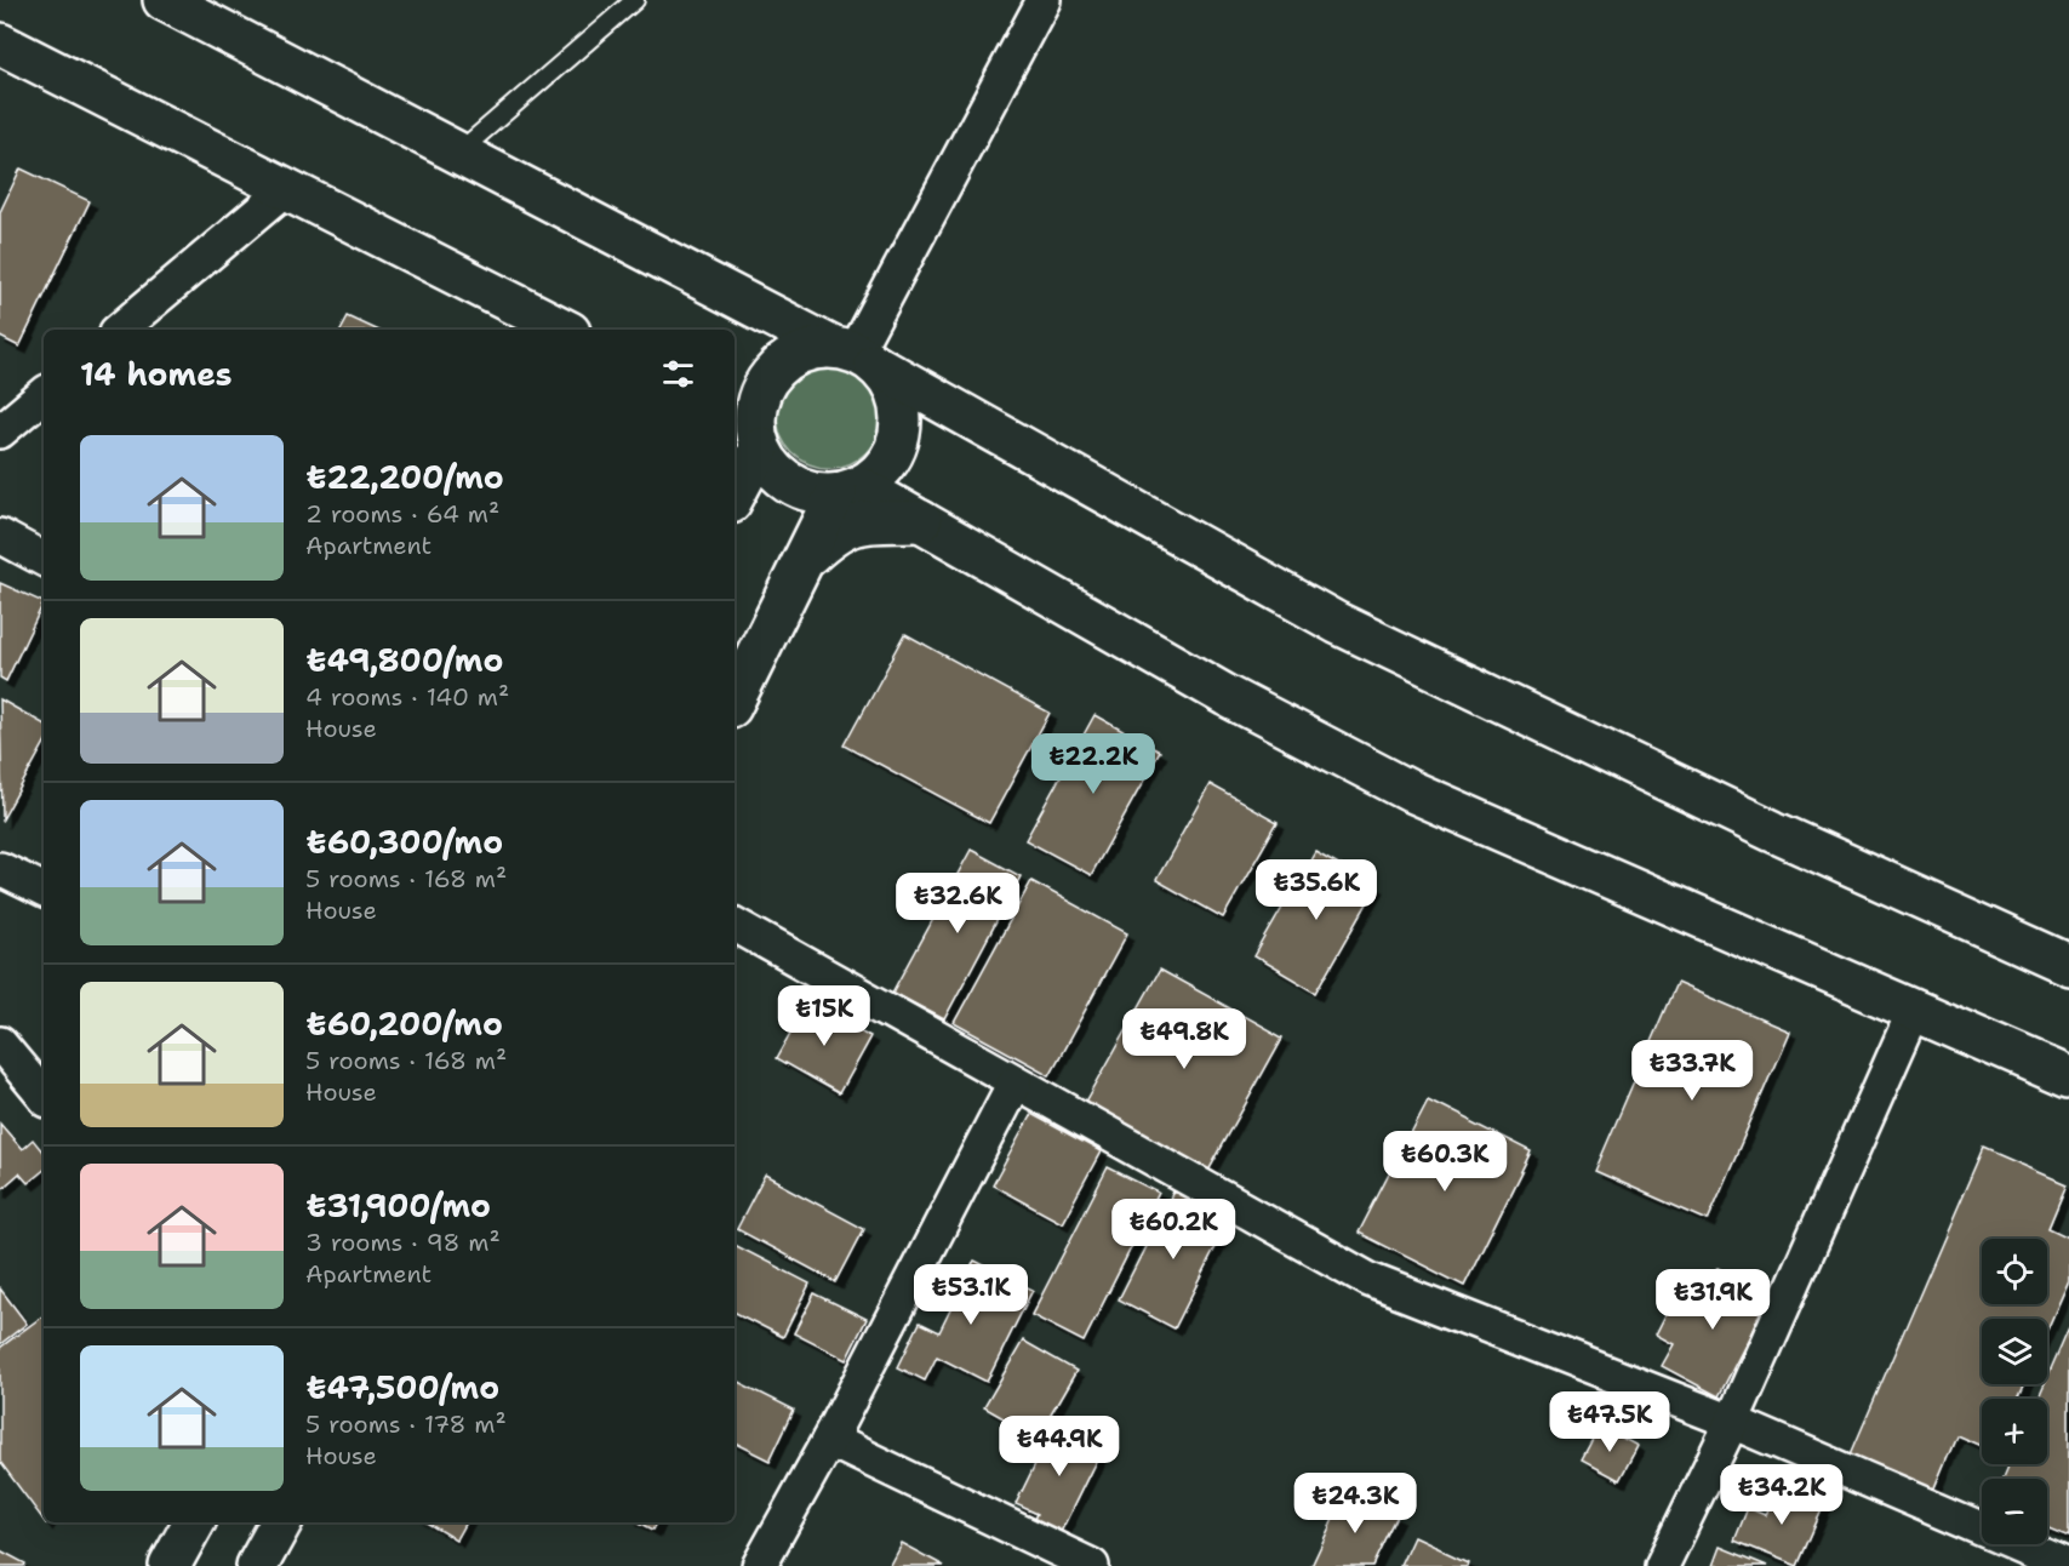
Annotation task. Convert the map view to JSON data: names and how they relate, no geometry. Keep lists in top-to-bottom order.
{
  "page": {
    "heading": "14 homes",
    "list": [
      {
        "name": "₺22,200/mo",
        "note": "2 rooms · 64 m² · Apartment"
      },
      {
        "name": "₺49,800/mo",
        "note": "4 rooms · 140 m² · House"
      },
      {
        "name": "₺60,300/mo",
        "note": "5 rooms · 168 m² · House"
      },
      {
        "name": "₺60,200/mo",
        "note": "5 rooms · 168 m² · House"
      },
      {
        "name": "₺31,900/mo",
        "note": "3 rooms · 98 m² · Apartment"
      },
      {
        "name": "₺47,500/mo",
        "note": "5 rooms · 178 m² · House"
      }
    ],
    "price": [
      "₺22.2K",
      "₺35.6K",
      "₺32.6K",
      "₺15K",
      "₺49.8K",
      "₺33.7K",
      "₺60.3K",
      "₺60.2K",
      "₺53.1K",
      "₺31.9K",
      "₺47.5K",
      "₺44.9K",
      "₺34.2K",
      "₺24.3K"
    ],
    "map_buttons": ["+", "−"]
  }
}
